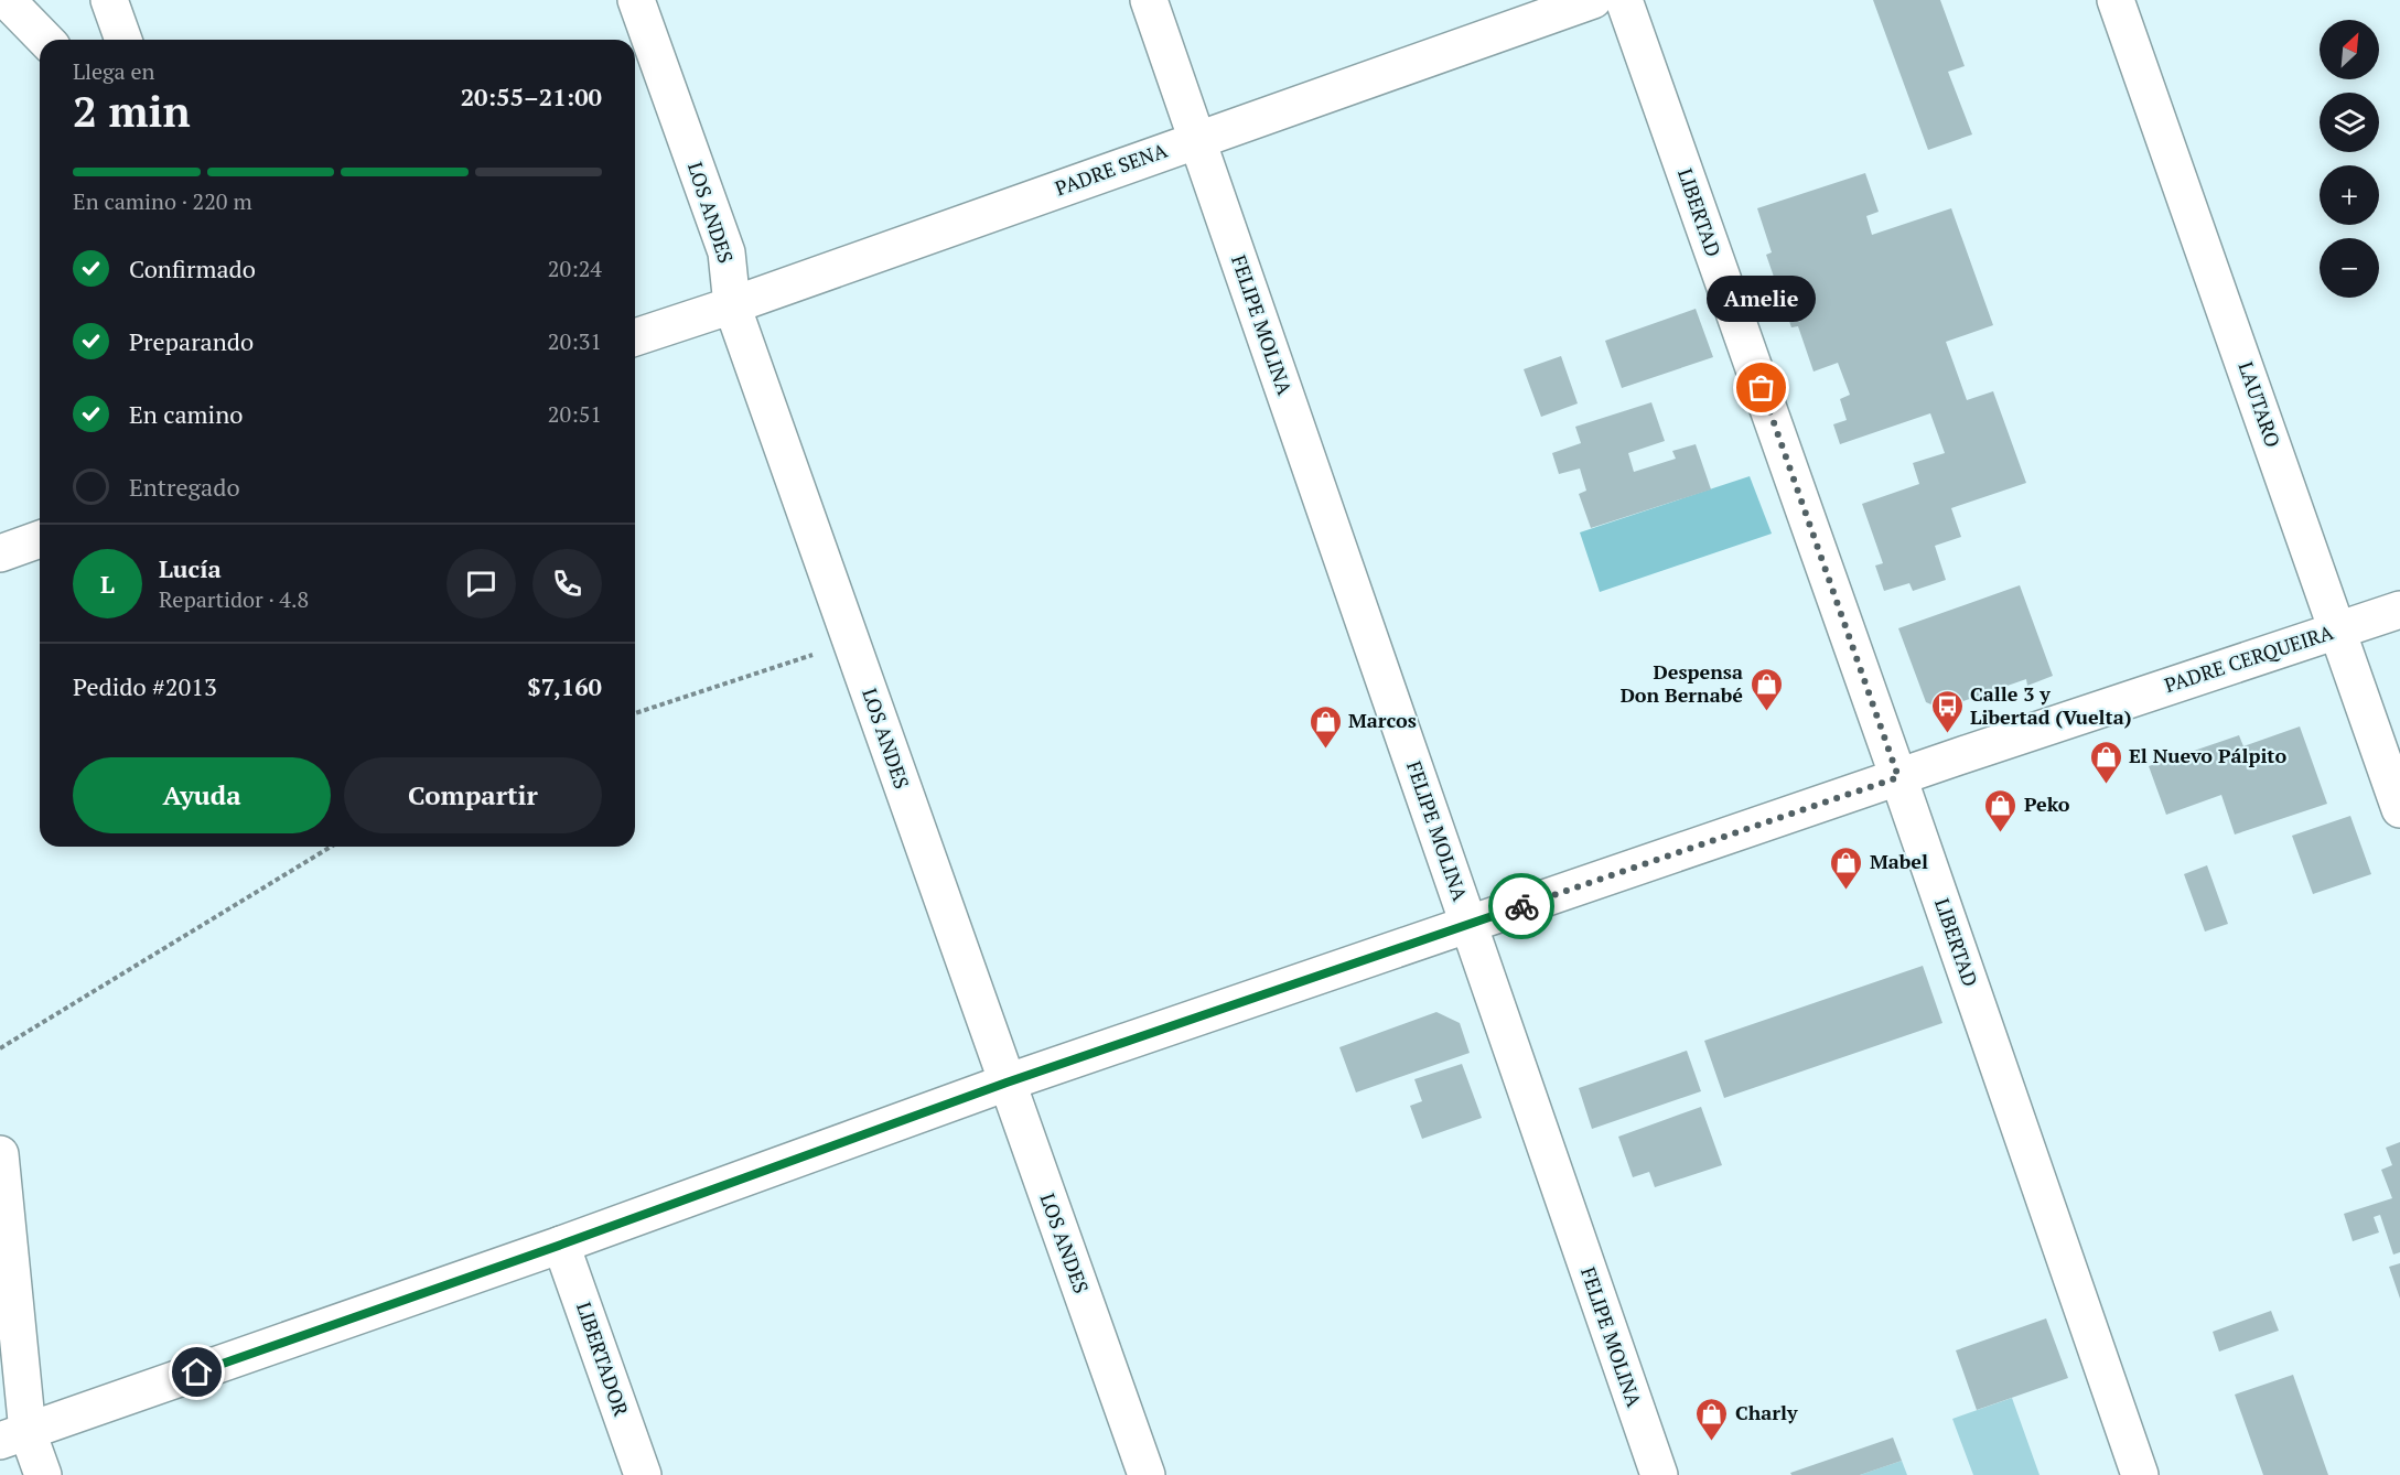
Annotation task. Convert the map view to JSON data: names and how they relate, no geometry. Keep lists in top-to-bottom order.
{
  "streets": {
    "street": [
      "PADRE SENA",
      "LOS ANDES",
      "LIBERTAD",
      "FELIPE MOLINA",
      "LAUTARO",
      "PADRE CERQUEIRA",
      "LIBERTADOR"
    ]
  },
  "crossings": [
    ["PADRE SENA", "LOS ANDES"],
    ["PADRE SENA", "FELIPE MOLINA"],
    ["LOS ANDES", "PADRE CERQUEIRA"],
    ["LIBERTAD", "PADRE CERQUEIRA"],
    ["FELIPE MOLINA", "PADRE CERQUEIRA"],
    ["LAUTARO", "PADRE CERQUEIRA"],
    ["PADRE CERQUEIRA", "LIBERTADOR"]
  ],
  "places": {
    "other": ["Amelie"],
    "shop": [
      "Despensa Don Bernabé",
      "Marcos",
      "El Nuevo Pálpito",
      "Peko",
      "Mabel",
      "Charly"
    ],
    "bus stop": ["Calle 3 y Libertad (Vuelta)"]
  },
  "north": "top right",
  "page": {
    "map_buttons": ["+", "−"],
    "heading": ["2 min", "Llega en", "20:55–21:00"],
    "panel": [
      "Lucía",
      "Repartidor · 4.8",
      "Pedido #2013",
      "$7,160"
    ],
    "bar": "En camino · 220 m",
    "list": [
      ["Confirmado", "20:24"],
      ["Preparando", "20:31"],
      ["En camino", "20:51"],
      "Entregado"
    ],
    "bubble": "Amelie",
    "round": "L",
    "buttons": ["Ayuda", "Compartir"]
  }
}
